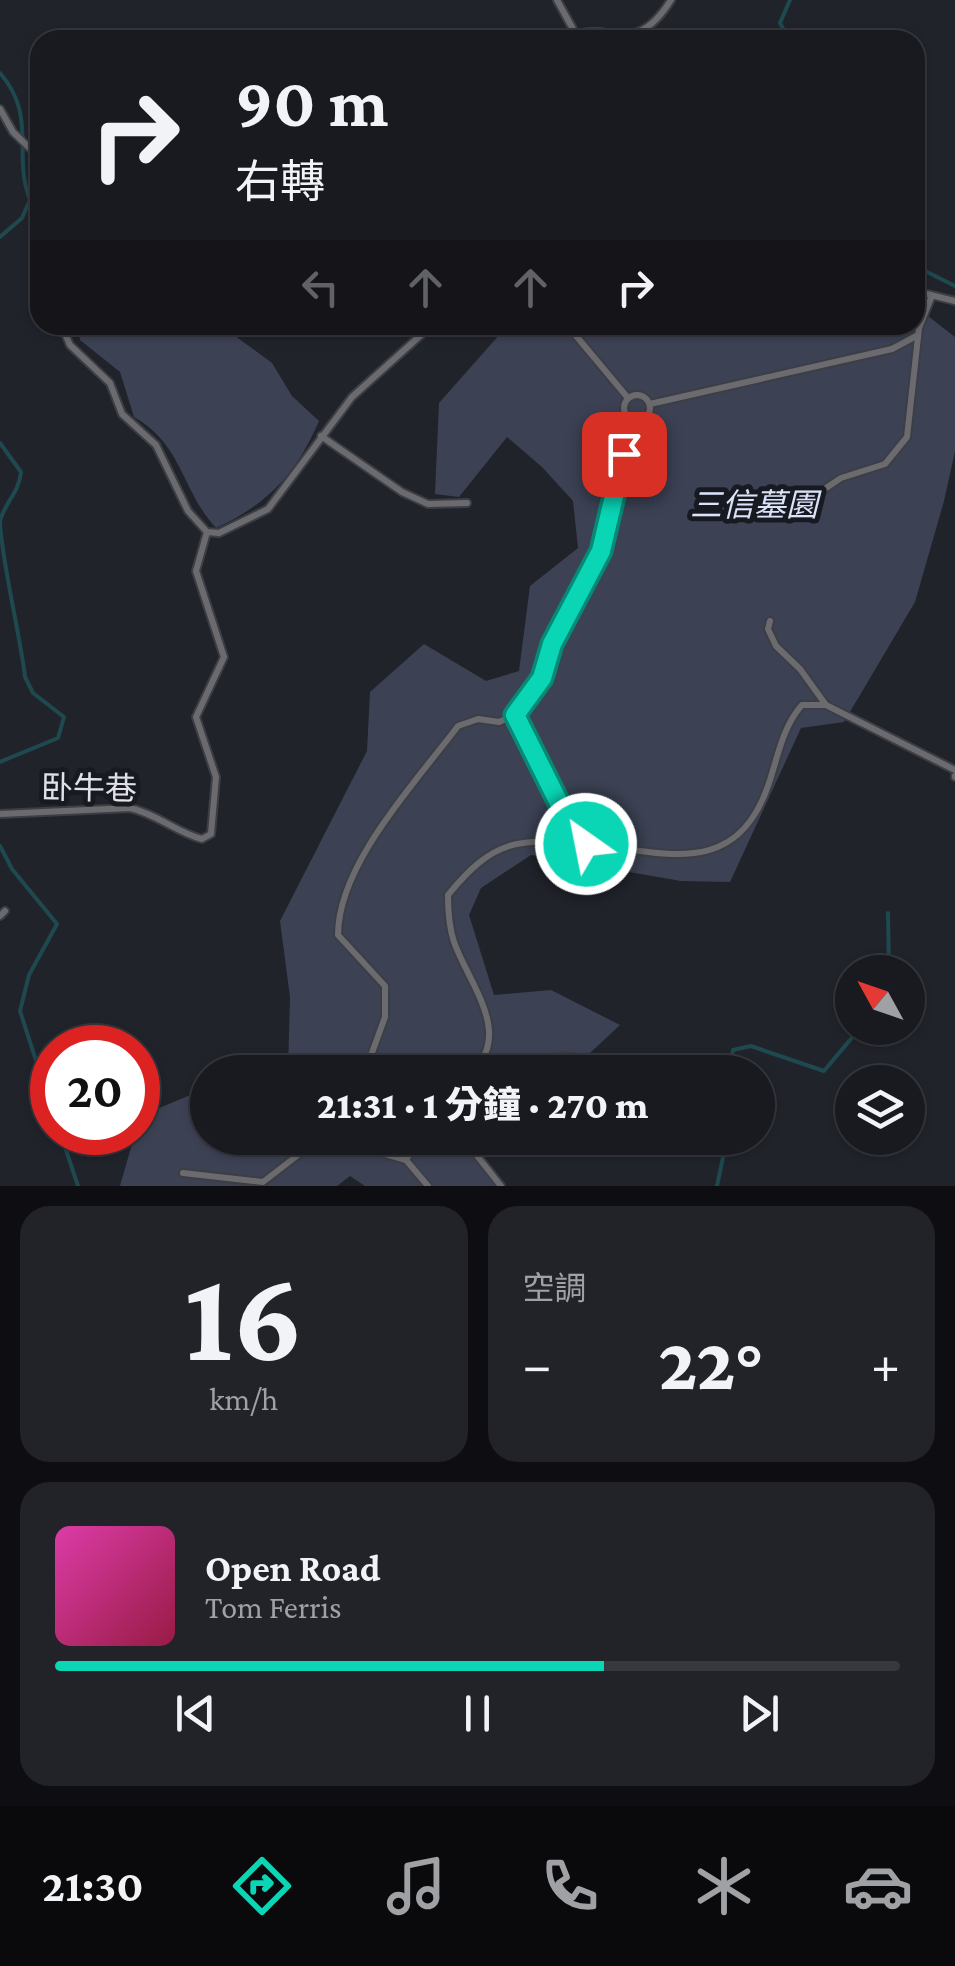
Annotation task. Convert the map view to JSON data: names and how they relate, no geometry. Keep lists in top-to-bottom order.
{
  "streets": {
    "lane": ["卧牛巷"]
  },
  "parks": ["三信墓園"],
  "north": "top left",
  "page": {
    "turn": ["90 m", "右轉"],
    "limit": "20",
    "trip": "21:31 · 1 分鐘 · 270 m",
    "tile": [
      ["16", "km/h"],
      "空調"
    ],
    "heat": ["−", "22°", "+"],
    "song": ["Open Road", "Tom Ferris"],
    "tabs": "21:30"
  }
}
